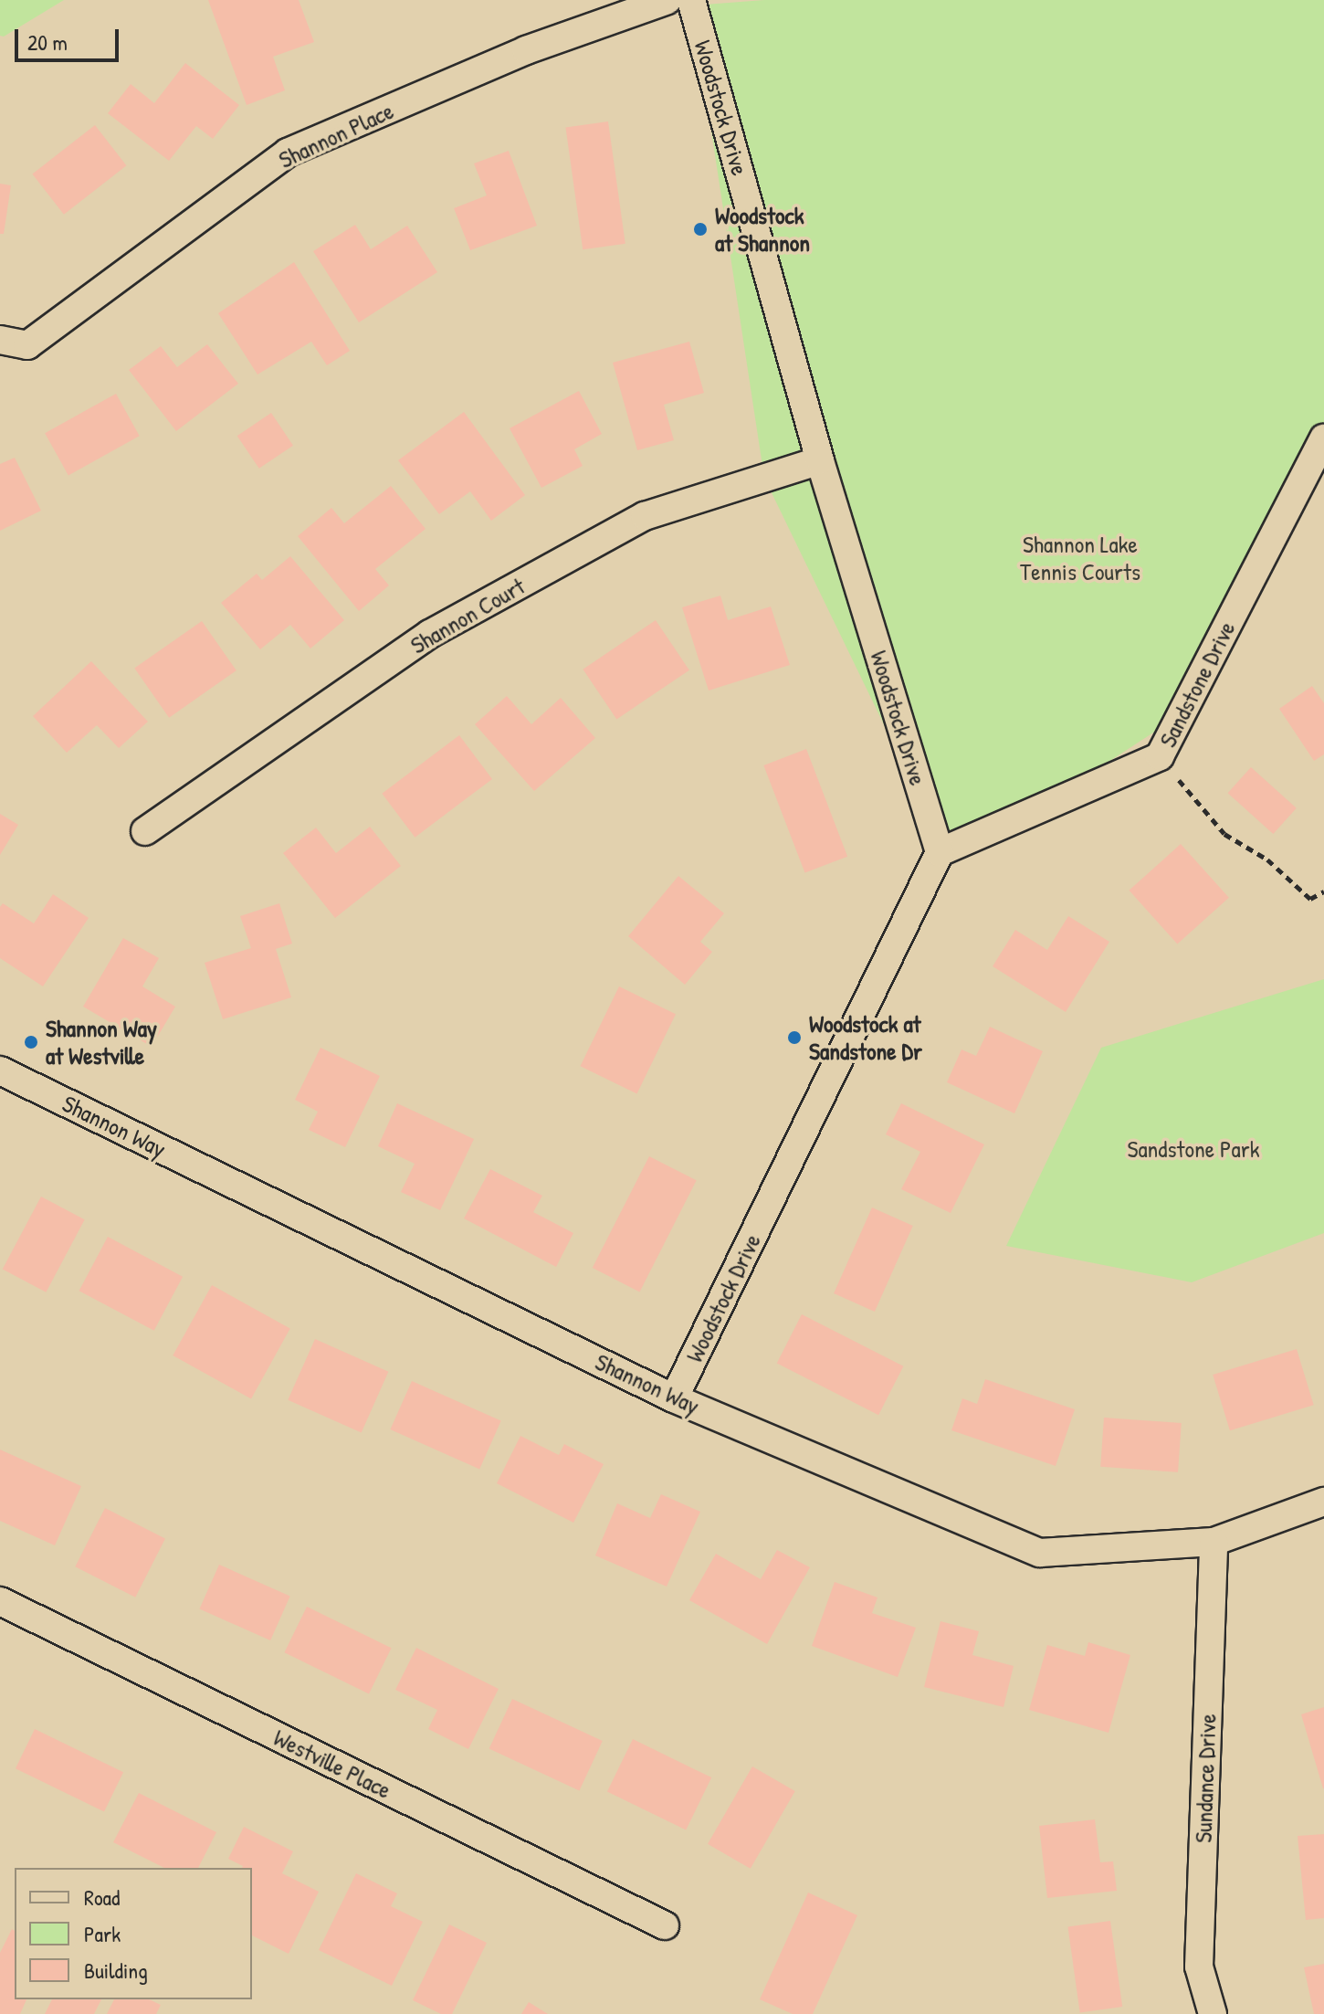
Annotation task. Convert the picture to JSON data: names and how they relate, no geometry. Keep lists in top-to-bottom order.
{
  "streets": {
    "street": [
      "Woodstock Drive",
      "Shannon Place",
      "Shannon Court",
      "Sandstone Drive",
      "Shannon Way",
      "Westville Place",
      "Sundance Drive"
    ]
  },
  "crossings": [
    ["Woodstock Drive", "Shannon Court"],
    ["Woodstock Drive", "Sandstone Drive"],
    ["Woodstock Drive", "Shannon Way"],
    ["Shannon Way", "Sundance Drive"]
  ],
  "parks": ["Shannon Lake Tennis Courts", "Sandstone Park"],
  "places": ["Woodstock at Shannon", "Woodstock at Sandstone Dr", "Shannon Way at Westville"],
  "legend": ["Road", "Park", "Building"],
  "scale_bar": "20 m"
}
